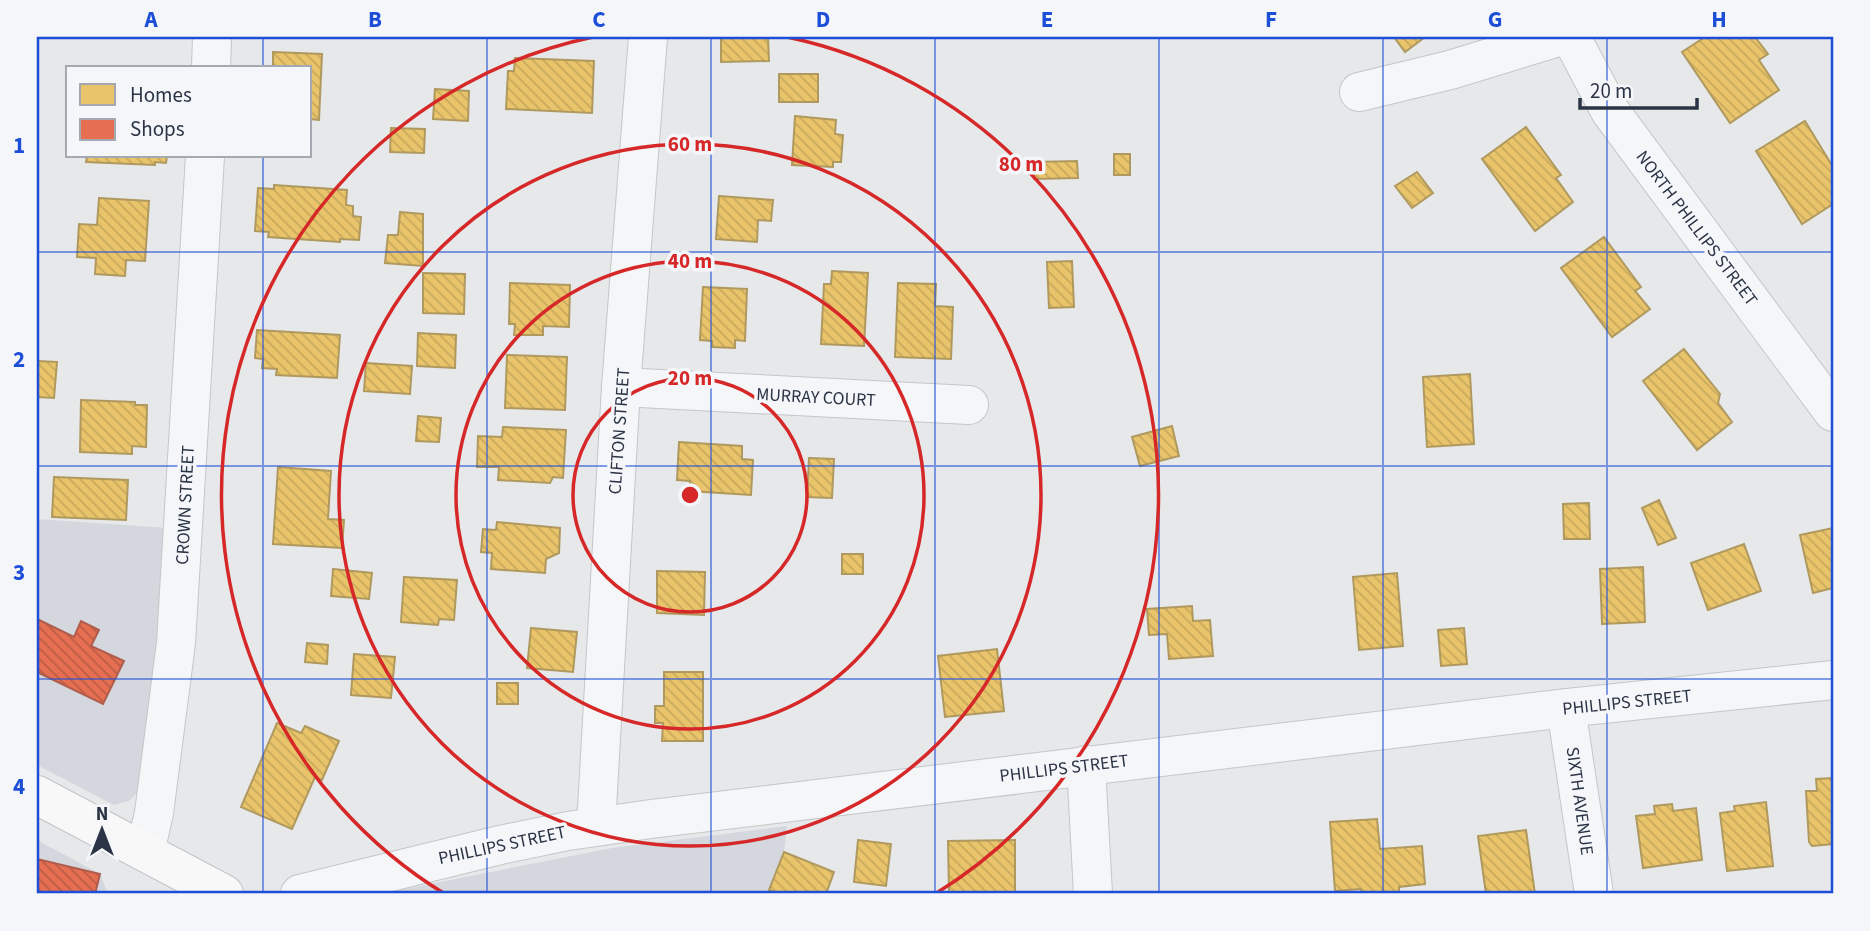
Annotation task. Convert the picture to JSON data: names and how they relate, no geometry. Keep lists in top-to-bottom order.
{
  "streets": {
    "street": [
      "NORTH PHILLIPS STREET",
      "MURRAY COURT",
      "CLIFTON STREET",
      "CROWN STREET",
      "PHILLIPS STREET",
      "SIXTH AVENUE"
    ]
  },
  "crossings": [
    ["MURRAY COURT", "CLIFTON STREET"],
    ["CLIFTON STREET", "PHILLIPS STREET"],
    ["PHILLIPS STREET", "SIXTH AVENUE"]
  ],
  "legend": ["Homes", "Shops"],
  "scale_bar": "20 m",
  "north": "top",
  "grid": {
    "columns": [
      "A",
      "B",
      "C",
      "D",
      "E",
      "F",
      "G",
      "H"
    ],
    "rows": [
      "1",
      "2",
      "3",
      "4"
    ]
  },
  "rings": [
    "60 m",
    "80 m",
    "40 m",
    "20 m"
  ]
}
